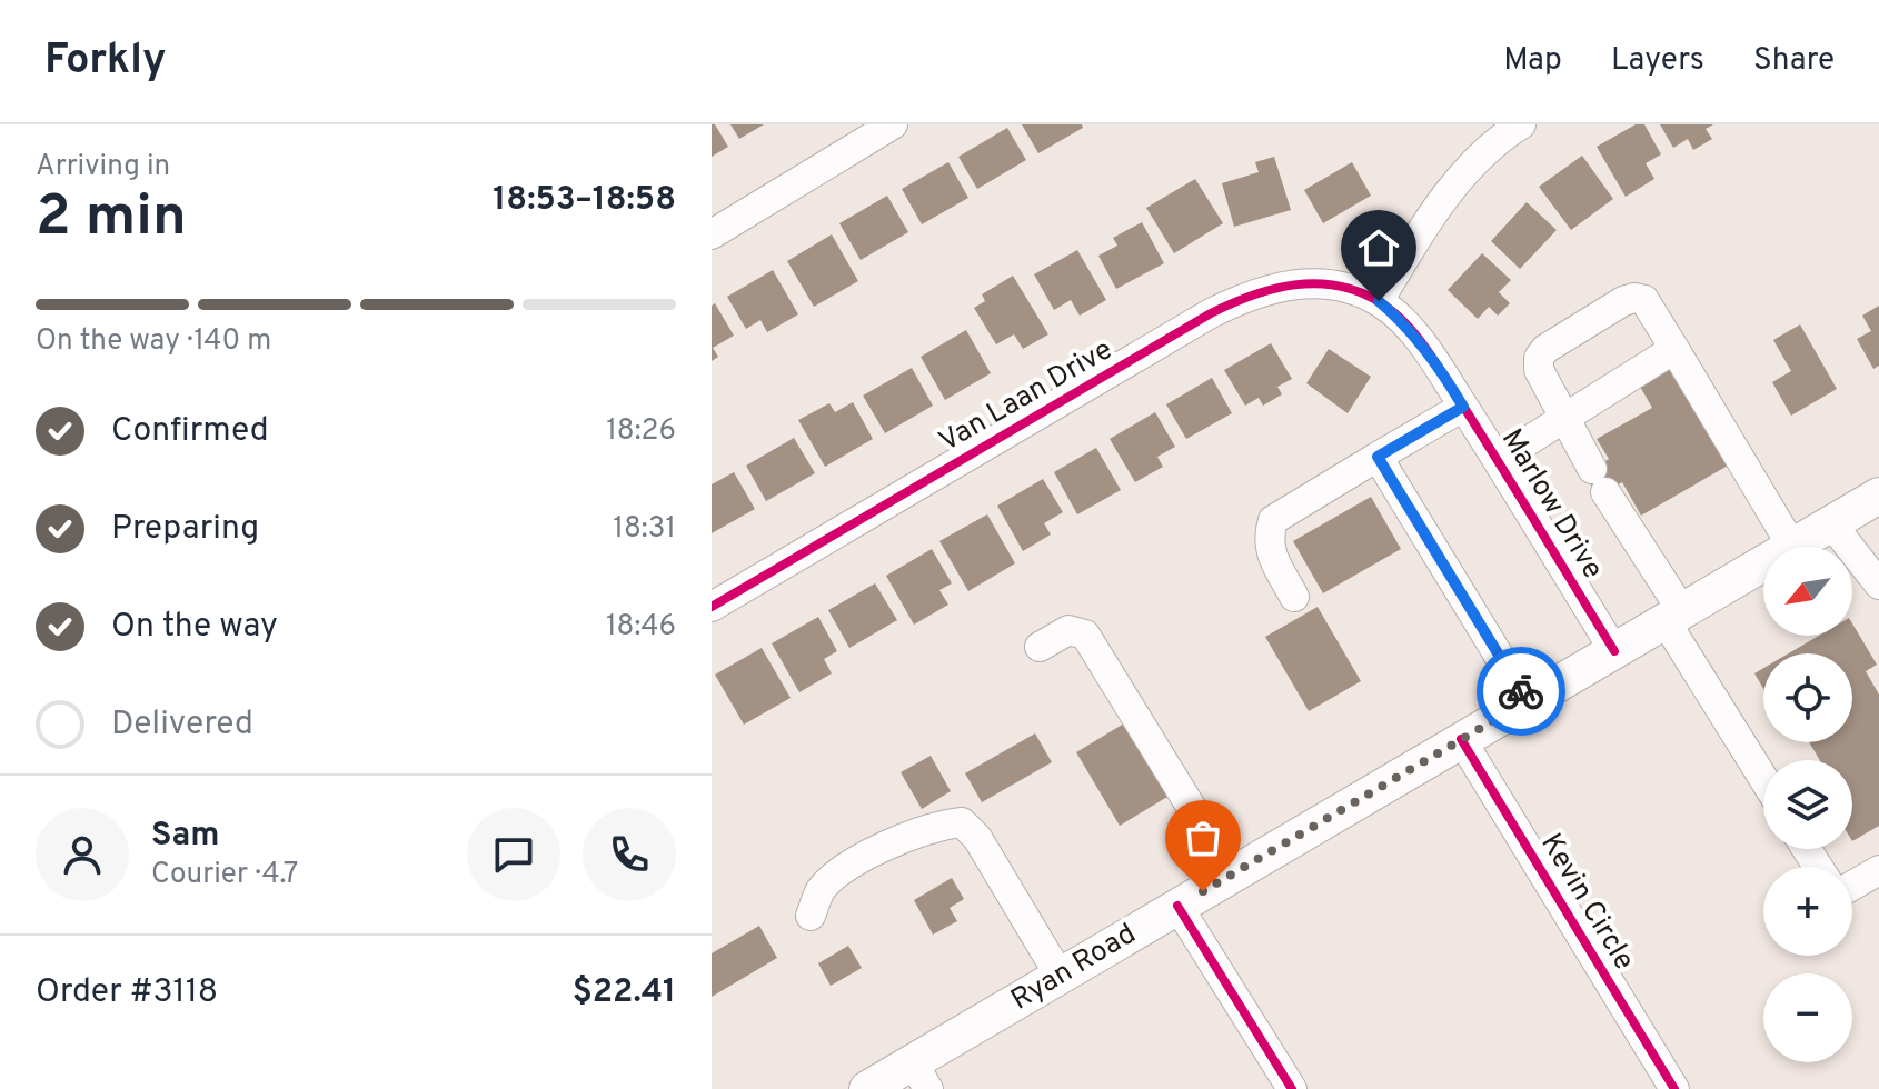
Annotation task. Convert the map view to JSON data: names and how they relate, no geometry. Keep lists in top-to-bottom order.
{
  "streets": {
    "main road": ["Ryan Road"],
    "street": ["Van Laan Drive", "Marlow Drive", "Kevin Circle"]
  },
  "crossings": [
    ["Van Laan Drive", "Marlow Drive"],
    ["Marlow Drive", "Ryan Road"],
    ["Kevin Circle", "Ryan Road"]
  ],
  "north": "bottom left",
  "page": {
    "header": "Forkly",
    "nav": ["Map", "Layers", "Share"],
    "heading": ["2 min", "Arriving in", "18:53–18:58"],
    "panel": [
      "Sam",
      "Courier · 4.7",
      "Order #3118",
      "$22.41"
    ],
    "bar": "On the way · 140 m",
    "list": [
      ["Confirmed", "18:26"],
      ["Preparing", "18:31"],
      ["On the way", "18:46"],
      "Delivered"
    ],
    "map_buttons": ["+", "−"]
  }
}
